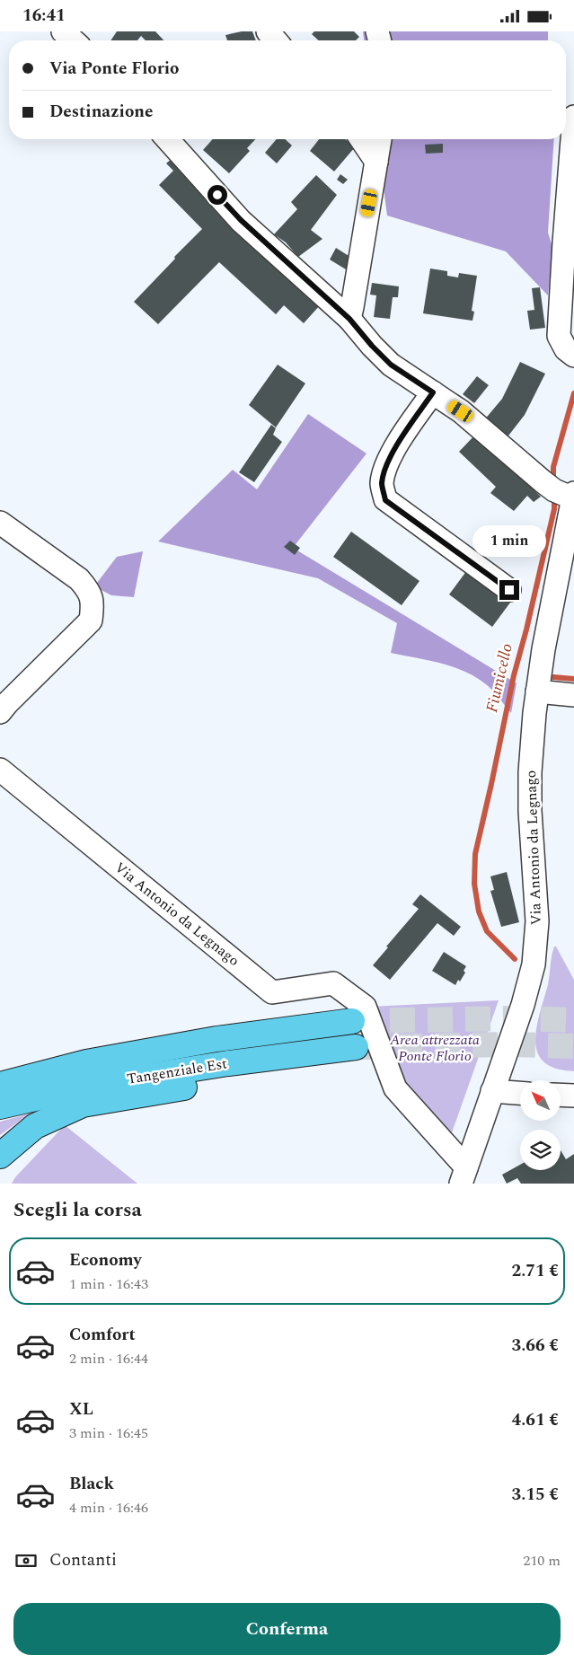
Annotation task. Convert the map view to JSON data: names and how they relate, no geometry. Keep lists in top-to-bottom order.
{
  "streets": {
    "highway": ["Tangenziale Est"],
    "street": ["Via Antonio da Legnago"]
  },
  "water": ["Fiumicello"],
  "parks": ["Area attrezzata Ponte Florio"],
  "north": "top left",
  "page": {
    "status": "16:41",
    "banner": ["Via Ponte Florio", "Destinazione"],
    "bubble": "1 min",
    "heading": "Scegli la corsa",
    "list": [
      {
        "name": "Economy",
        "note": "1 min · 16:43",
        "value": "2.71 €"
      },
      {
        "name": "Comfort",
        "note": "2 min · 16:44",
        "value": "3.66 €"
      },
      {
        "name": "XL",
        "note": "3 min · 16:45",
        "value": "4.61 €"
      },
      {
        "name": "Black",
        "note": "4 min · 16:46",
        "value": "3.15 €"
      }
    ],
    "pay": ["Contanti", "210 m"],
    "buttons": "Conferma"
  }
}
